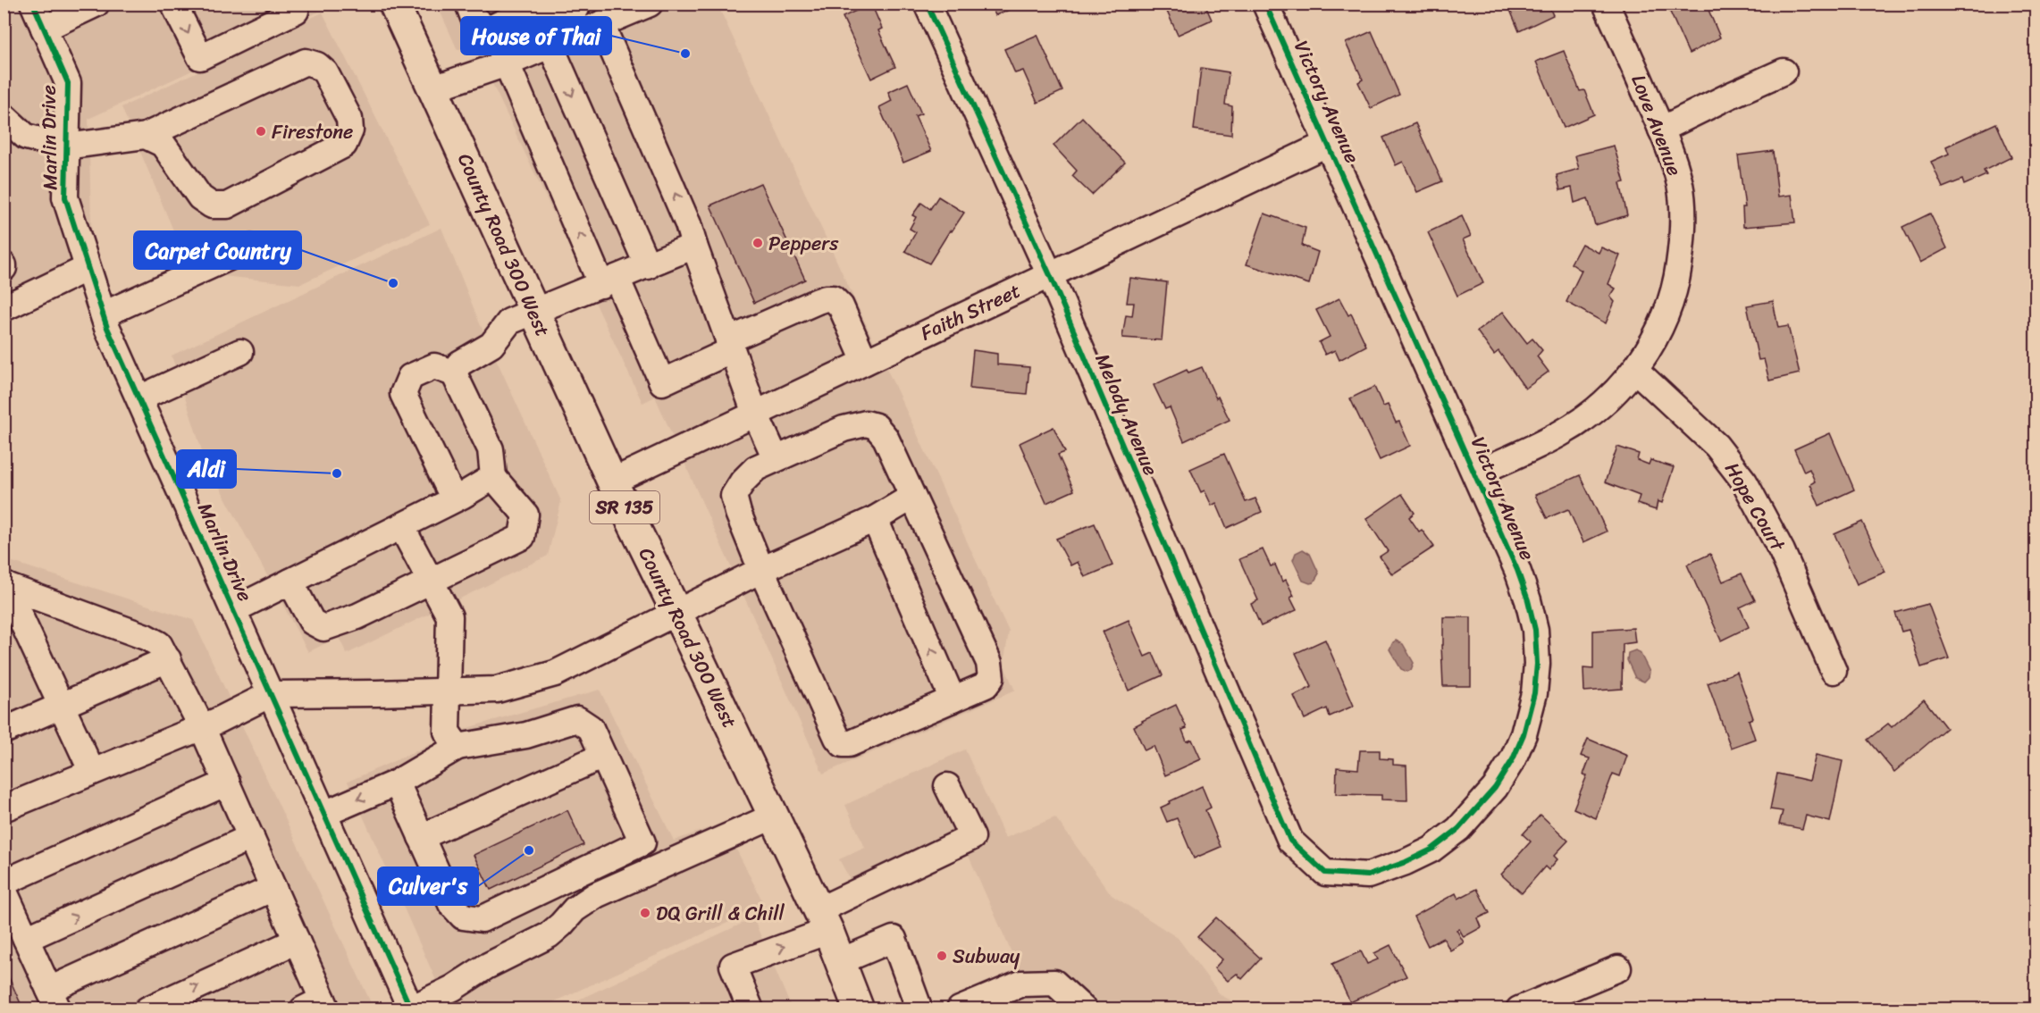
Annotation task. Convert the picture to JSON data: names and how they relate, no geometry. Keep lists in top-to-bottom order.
{
  "streets": {
    "main road": ["County Road 300 West", "SR 135"],
    "street": [
      "Victory Avenue",
      "Love Avenue",
      "Marlin Drive",
      "Faith Street",
      "Melody Avenue",
      "Hope Court"
    ]
  },
  "crossings": [
    ["Victory Avenue", "Love Avenue"],
    ["Victory Avenue", "Faith Street"],
    ["Victory Avenue", "Melody Avenue"],
    ["Love Avenue", "Hope Court"],
    ["County Road 300 West", "Faith Street"],
    ["Faith Street", "Melody Avenue"]
  ],
  "places": [
    "House of Thai",
    "Firestone",
    "Peppers",
    "Carpet Country",
    "Aldi",
    "Culver's",
    "DQ Grill & Chill",
    "Subway"
  ]
}
